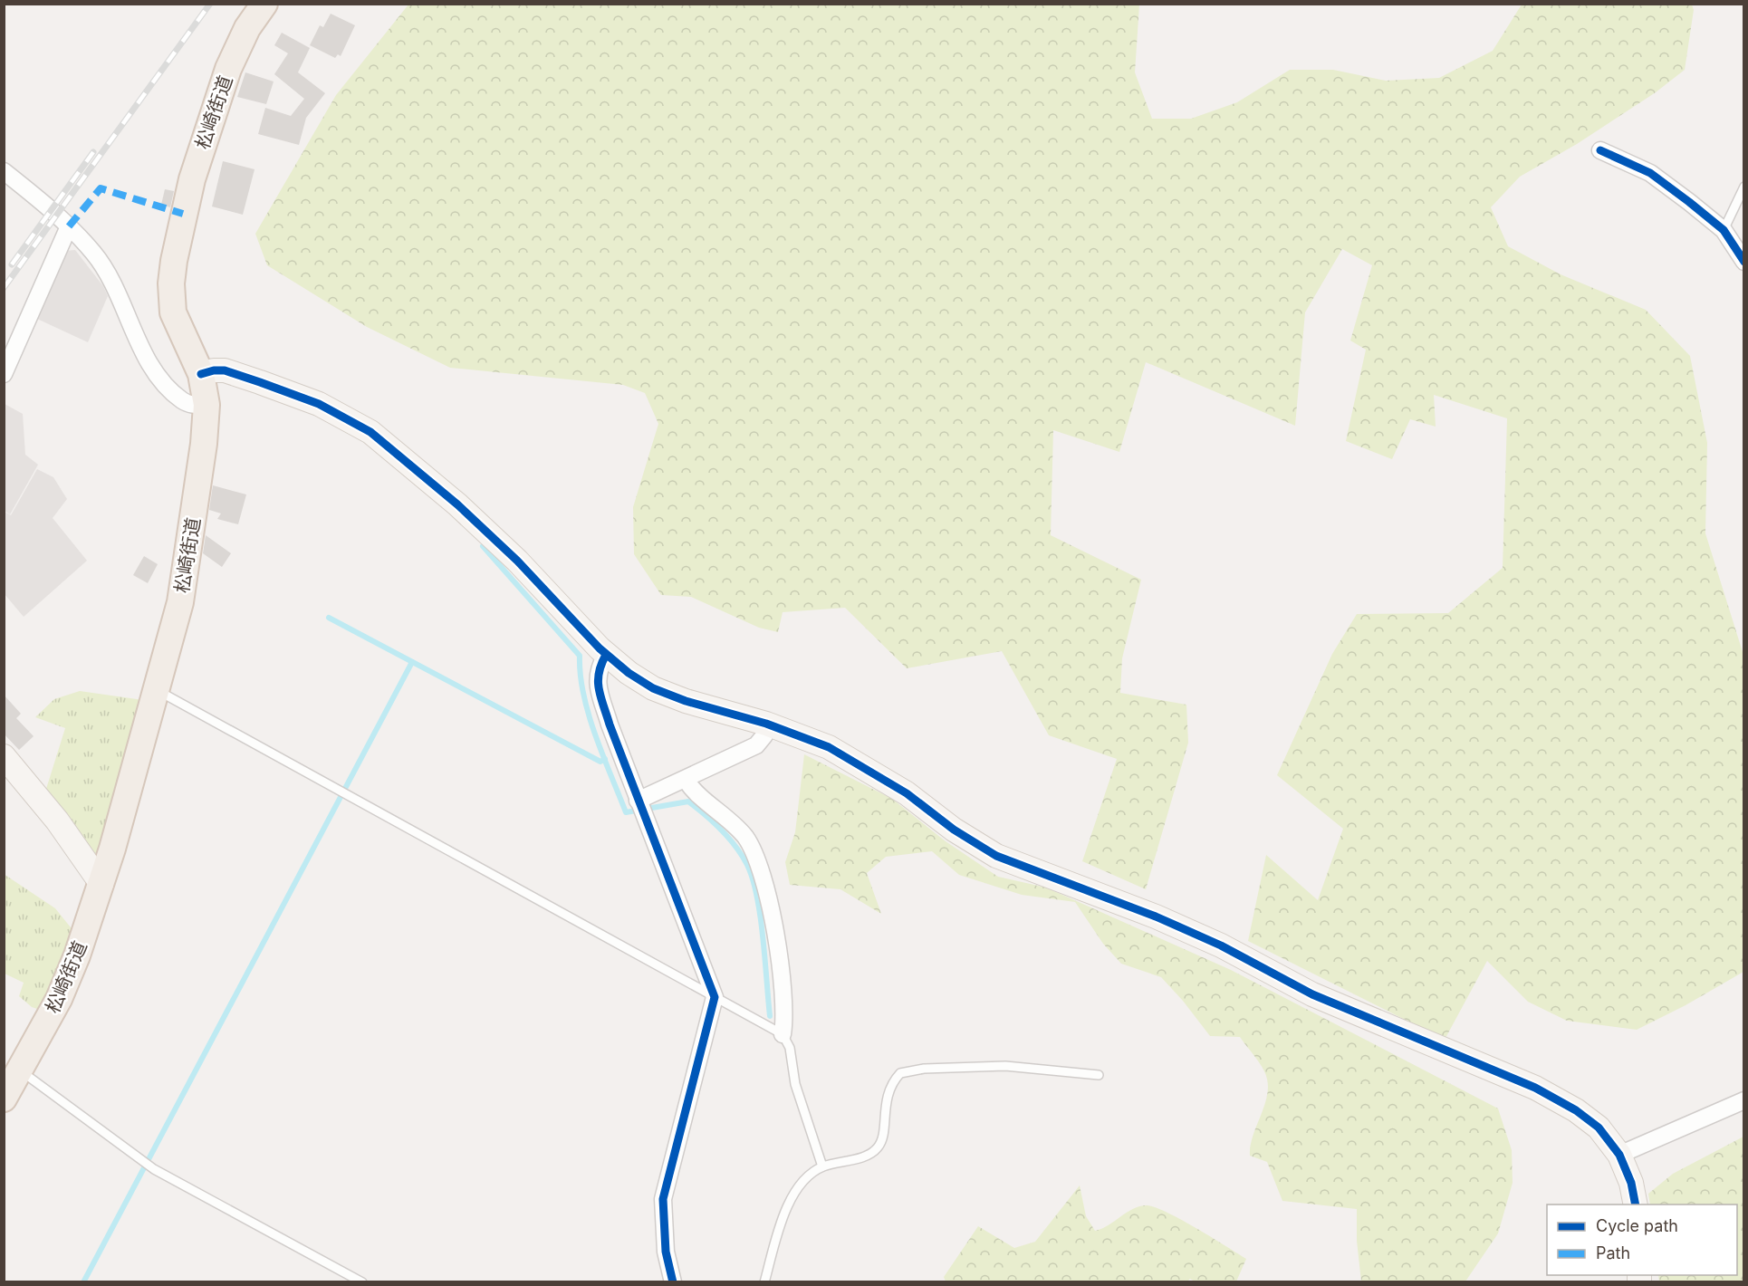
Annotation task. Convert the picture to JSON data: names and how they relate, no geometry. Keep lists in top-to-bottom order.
{
  "streets": {
    "main road": ["松崎街道"]
  },
  "legend": ["Cycle path", "Path"]
}
